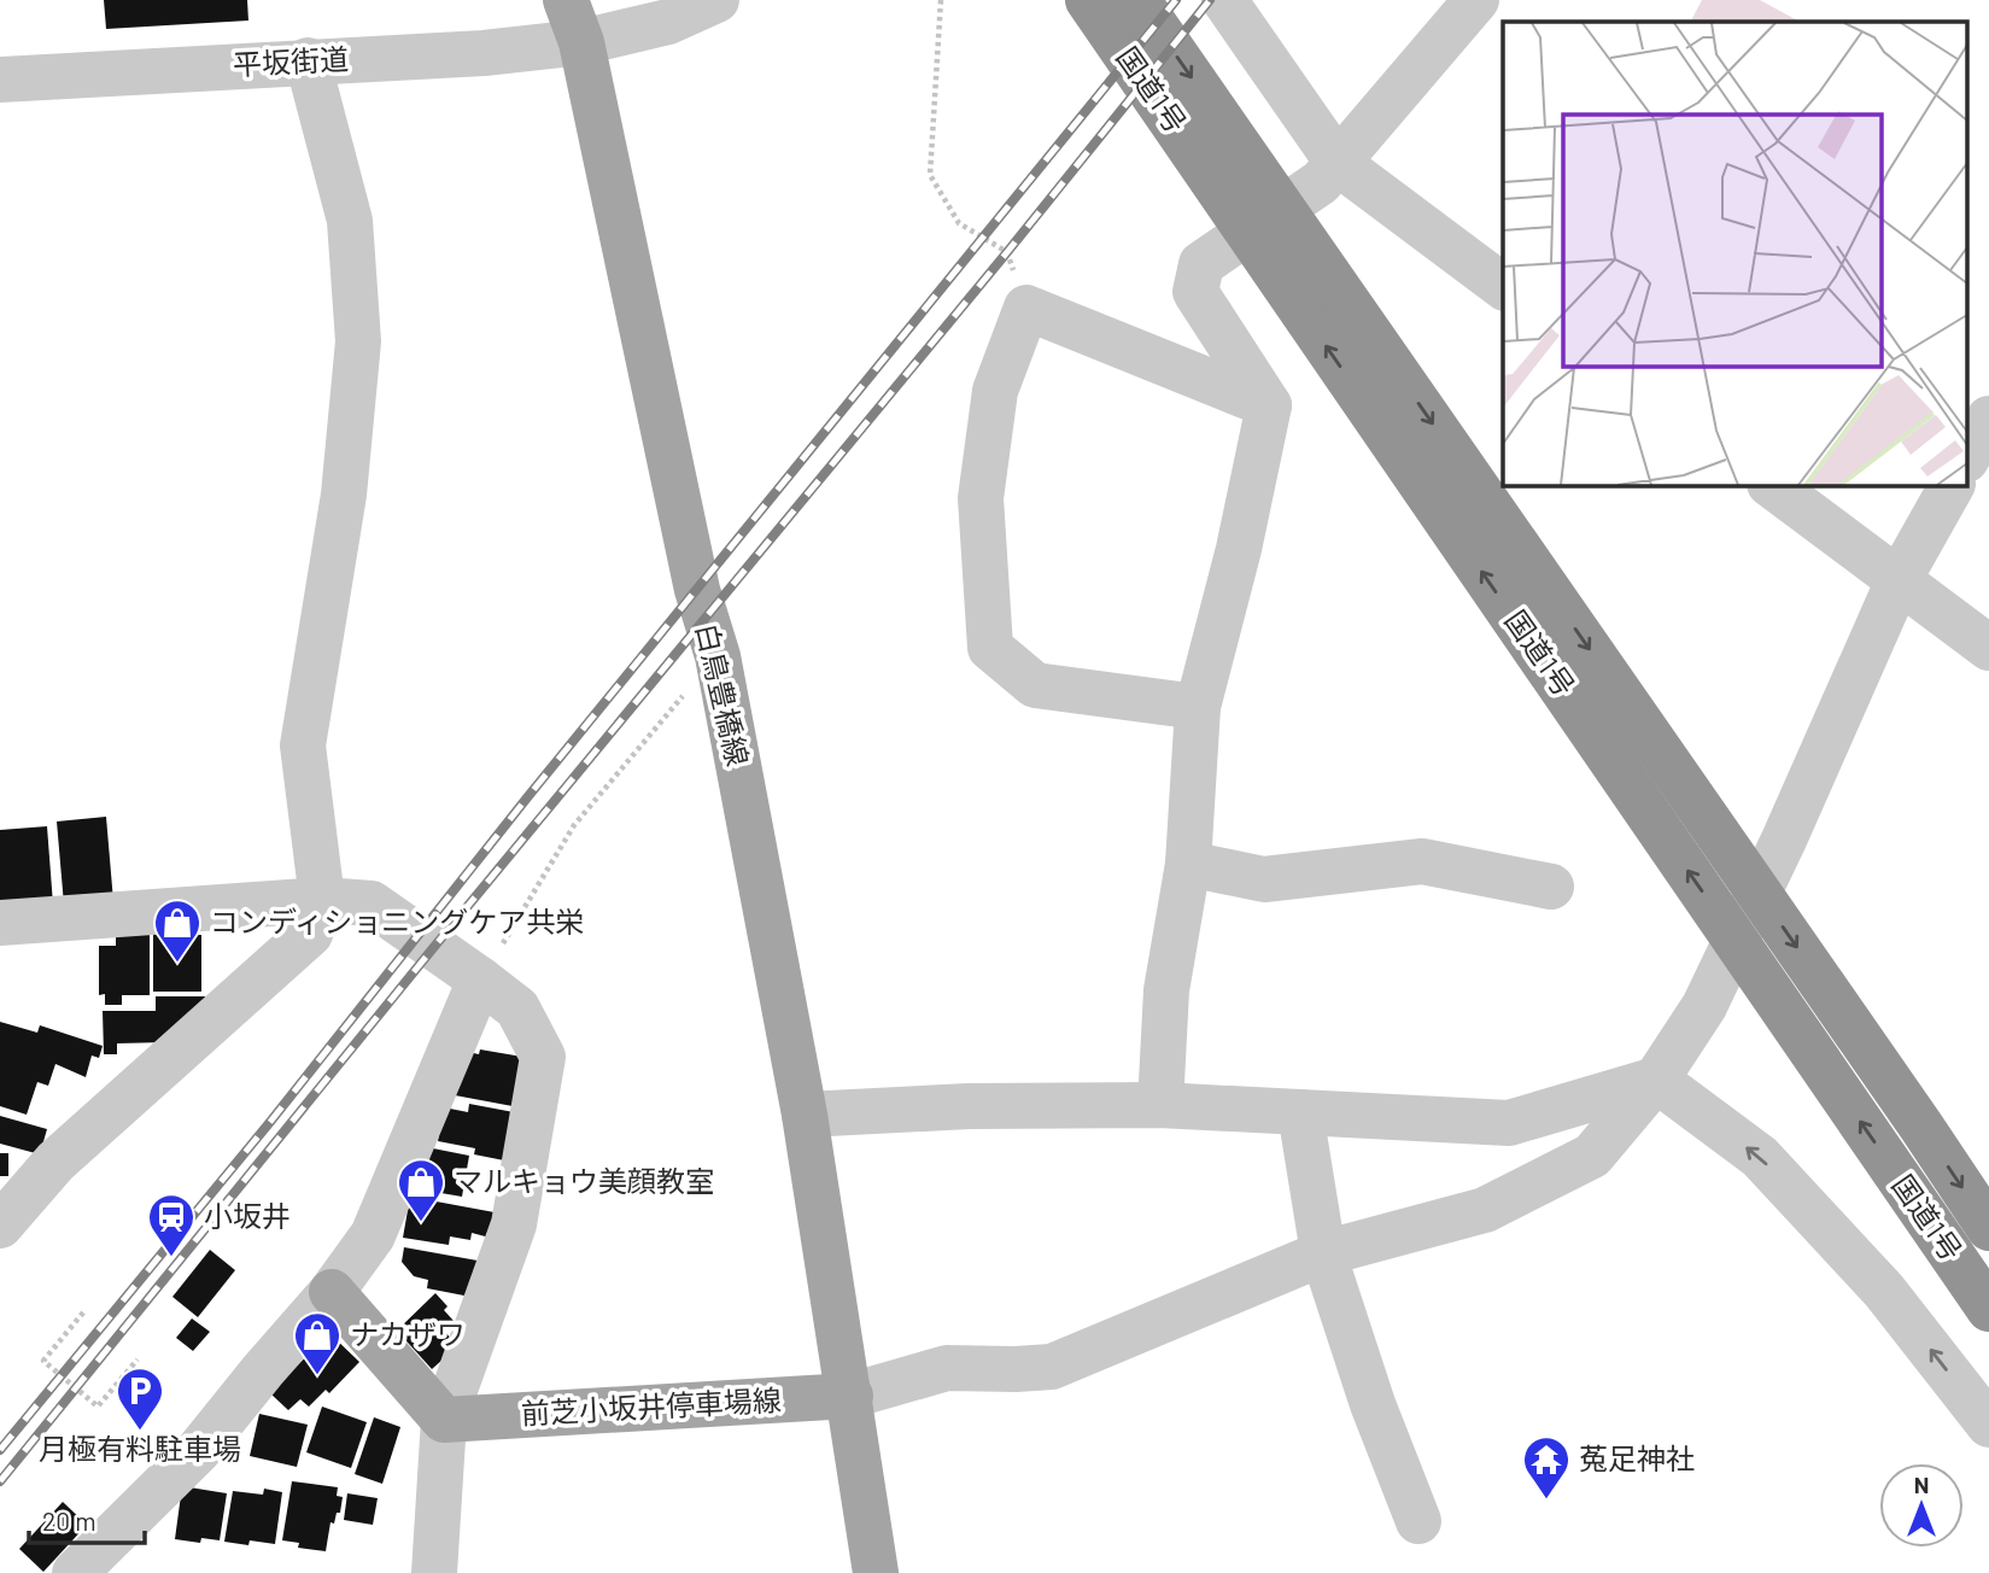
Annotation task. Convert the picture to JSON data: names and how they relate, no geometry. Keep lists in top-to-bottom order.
{
  "streets": {
    "highway": ["国道1号"],
    "main road": ["白鳥豊橋線", "前芝小坂井停車場線"],
    "street": ["平坂街道"]
  },
  "crossings": [
    ["平坂街道", "白鳥豊橋線"],
    ["白鳥豊橋線", "前芝小坂井停車場線"]
  ],
  "places": {
    "shop": ["コンディショニングケア共栄", "マルキョウ美顔教室", "ナカザワ"],
    "station": ["小坂井"],
    "parking": ["月極有料駐車場"],
    "temple": ["菟足神社"]
  },
  "scale_bar": "20 m",
  "north": "top"
}
